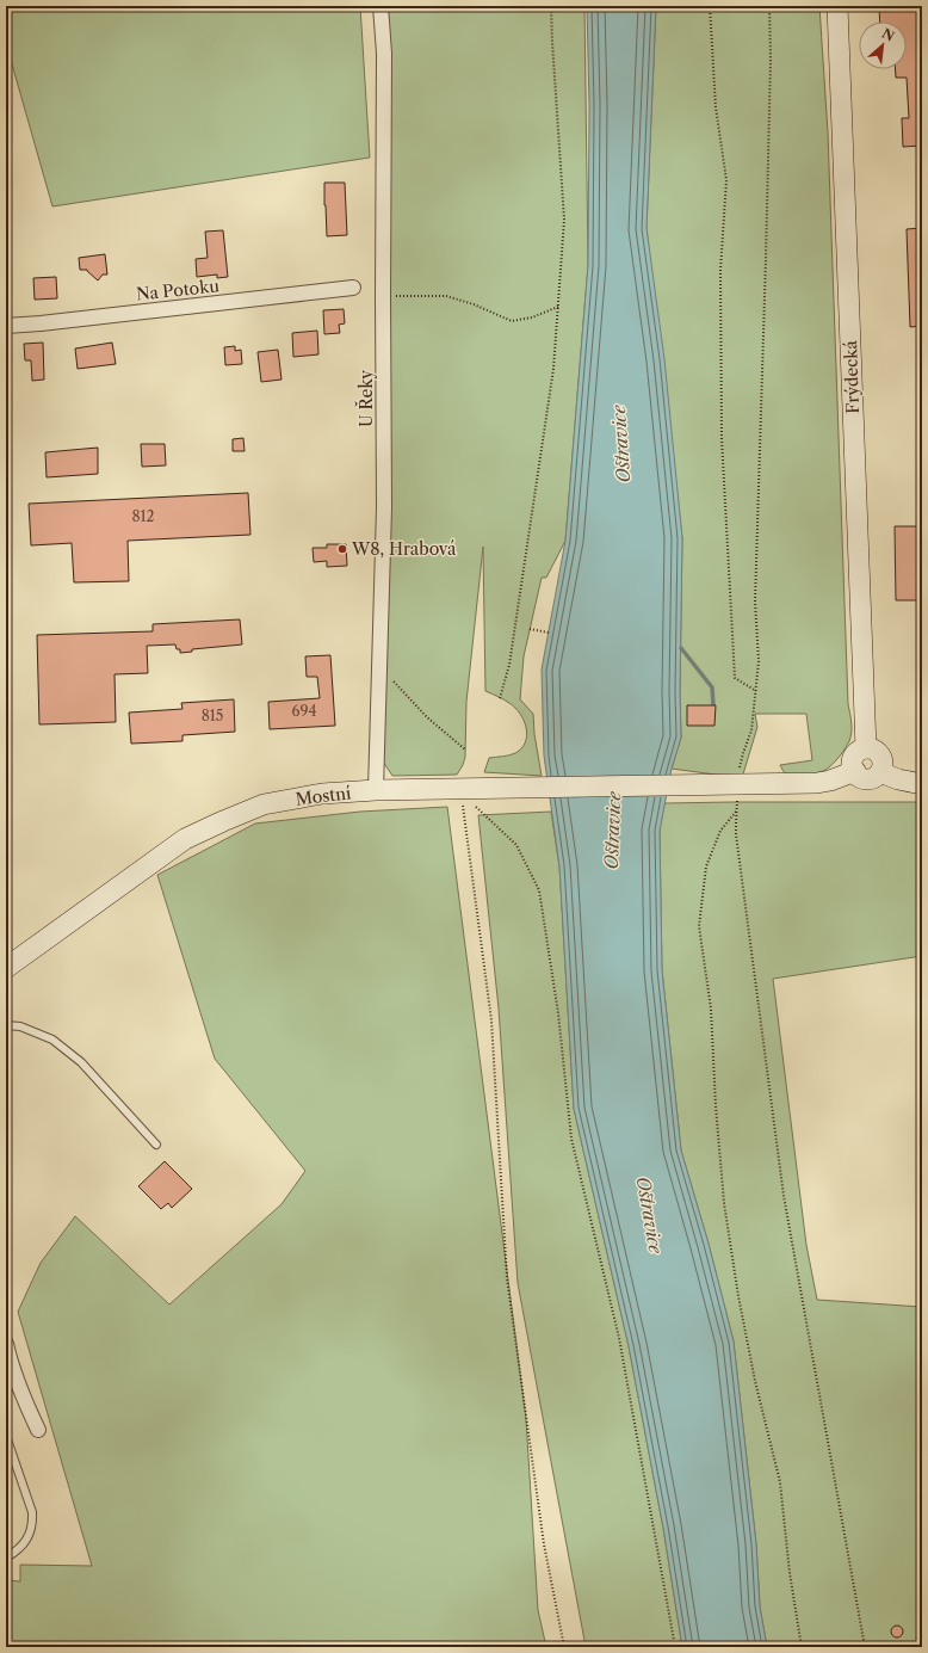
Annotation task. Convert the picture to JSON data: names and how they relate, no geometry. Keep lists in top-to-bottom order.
{
  "streets": {
    "main road": ["Frýdecká", "Mostní"],
    "street": ["Na Potoku", "U Řeky"]
  },
  "crossings": [
    ["Frýdecká", "Mostní"],
    ["U Řeky", "Mostní"]
  ],
  "water": ["Ostravice"],
  "places": ["W8, Hrabová"],
  "house_numbers": ["812", "694", "815"],
  "north": "top right"
}
